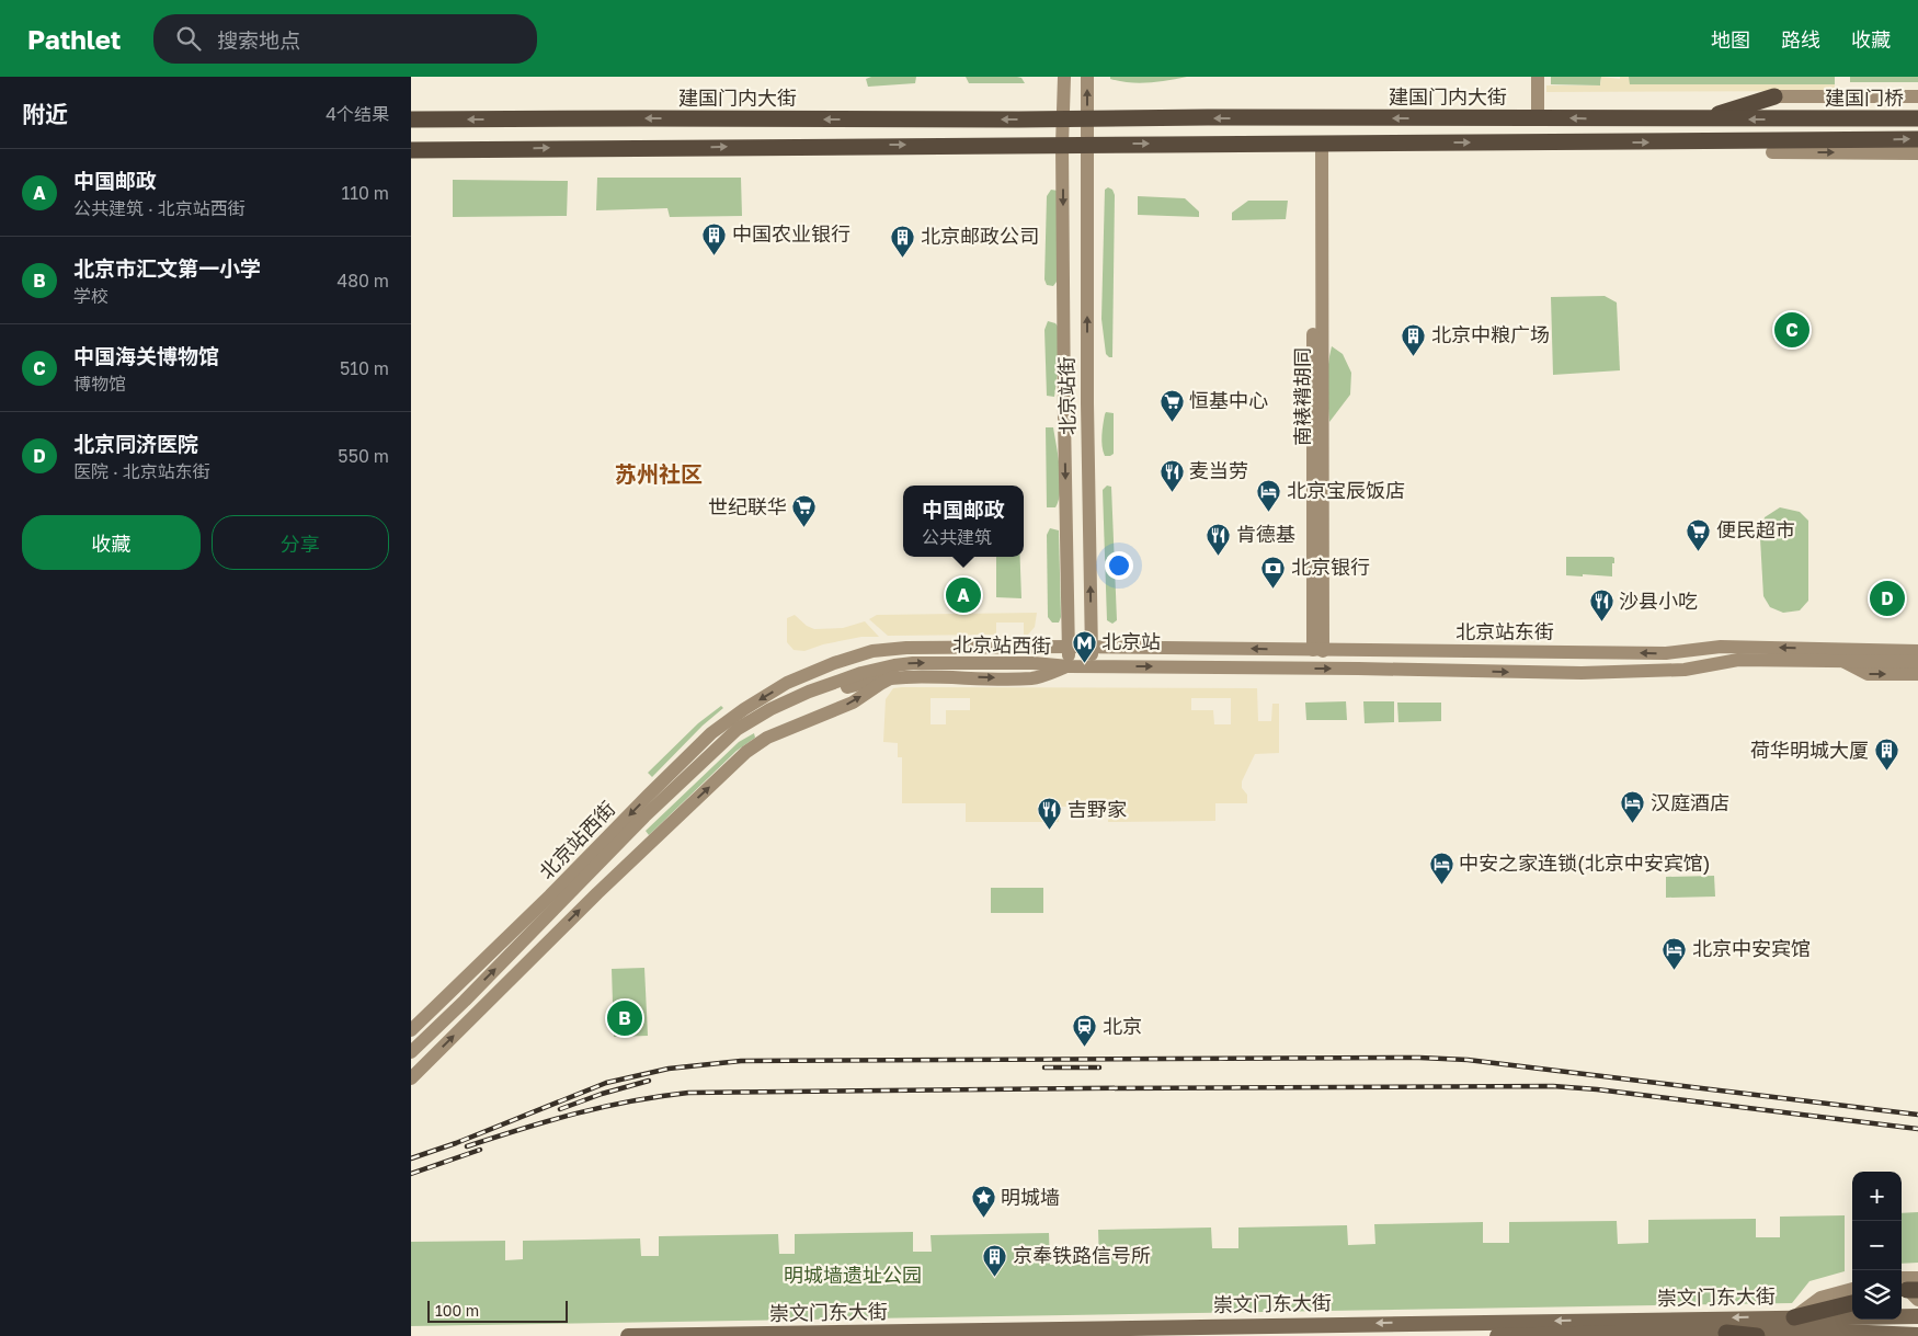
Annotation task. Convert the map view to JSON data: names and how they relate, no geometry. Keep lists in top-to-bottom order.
{
  "streets": {
    "highway": ["建国门内大街", "建国门桥"],
    "main road": [
      "北京站街",
      "南裱褙胡同",
      "北京站东街",
      "北京站西街",
      "崇文门东大街"
    ]
  },
  "crossings": [
    ["建国门内大街", "建国门桥"],
    ["建国门内大街", "北京站街"],
    ["北京站街", "北京站东街"],
    ["北京站街", "北京站西街"],
    ["南裱褙胡同", "北京站东街"],
    ["北京站东街", "北京站西街"]
  ],
  "districts": ["苏州社区"],
  "parks": ["明城墙遗址公园"],
  "places": {
    "building": [
      "中国农业银行",
      "北京邮政公司",
      "北京中粮广场",
      "荷华明城大厦",
      "京奉铁路信号所"
    ],
    "supermarket": ["恒基中心", "世纪联华", "便民超市"],
    "restaurant": [
      "麦当劳",
      "肯德基",
      "沙县小吃",
      "吉野家"
    ],
    "hotel": [
      "北京宝辰饭店",
      "汉庭酒店",
      "中安之家连锁(北京中安宾馆)",
      "北京中安宾馆"
    ],
    "bank": ["北京银行"],
    "metro station": ["北京站"],
    "station": ["北京"],
    "place": ["明城墙"]
  },
  "scale_bar": "100 m",
  "page": {
    "header": "Pathlet",
    "search": "搜索地点",
    "nav": ["地图", "路线", "收藏"],
    "heading": ["附近", "4个结果"],
    "list": [
      {
        "mark": "A",
        "name": "中国邮政",
        "note": "公共建筑 · 北京站西街",
        "value": "110 m"
      },
      {
        "mark": "B",
        "name": "北京市汇文第一小学",
        "note": "学校",
        "value": "480 m"
      },
      {
        "mark": "C",
        "name": "中国海关博物馆",
        "note": "博物馆",
        "value": "510 m"
      },
      {
        "mark": "D",
        "name": "北京同济医院",
        "note": "医院 · 北京站东街",
        "value": "550 m"
      }
    ],
    "pins": [
      "C",
      "A",
      "D",
      "B"
    ],
    "popup": ["中国邮政", "公共建筑"],
    "buttons": ["收藏", "分享"],
    "map_buttons": ["+", "−"],
    "scale": "100 m"
  }
}
